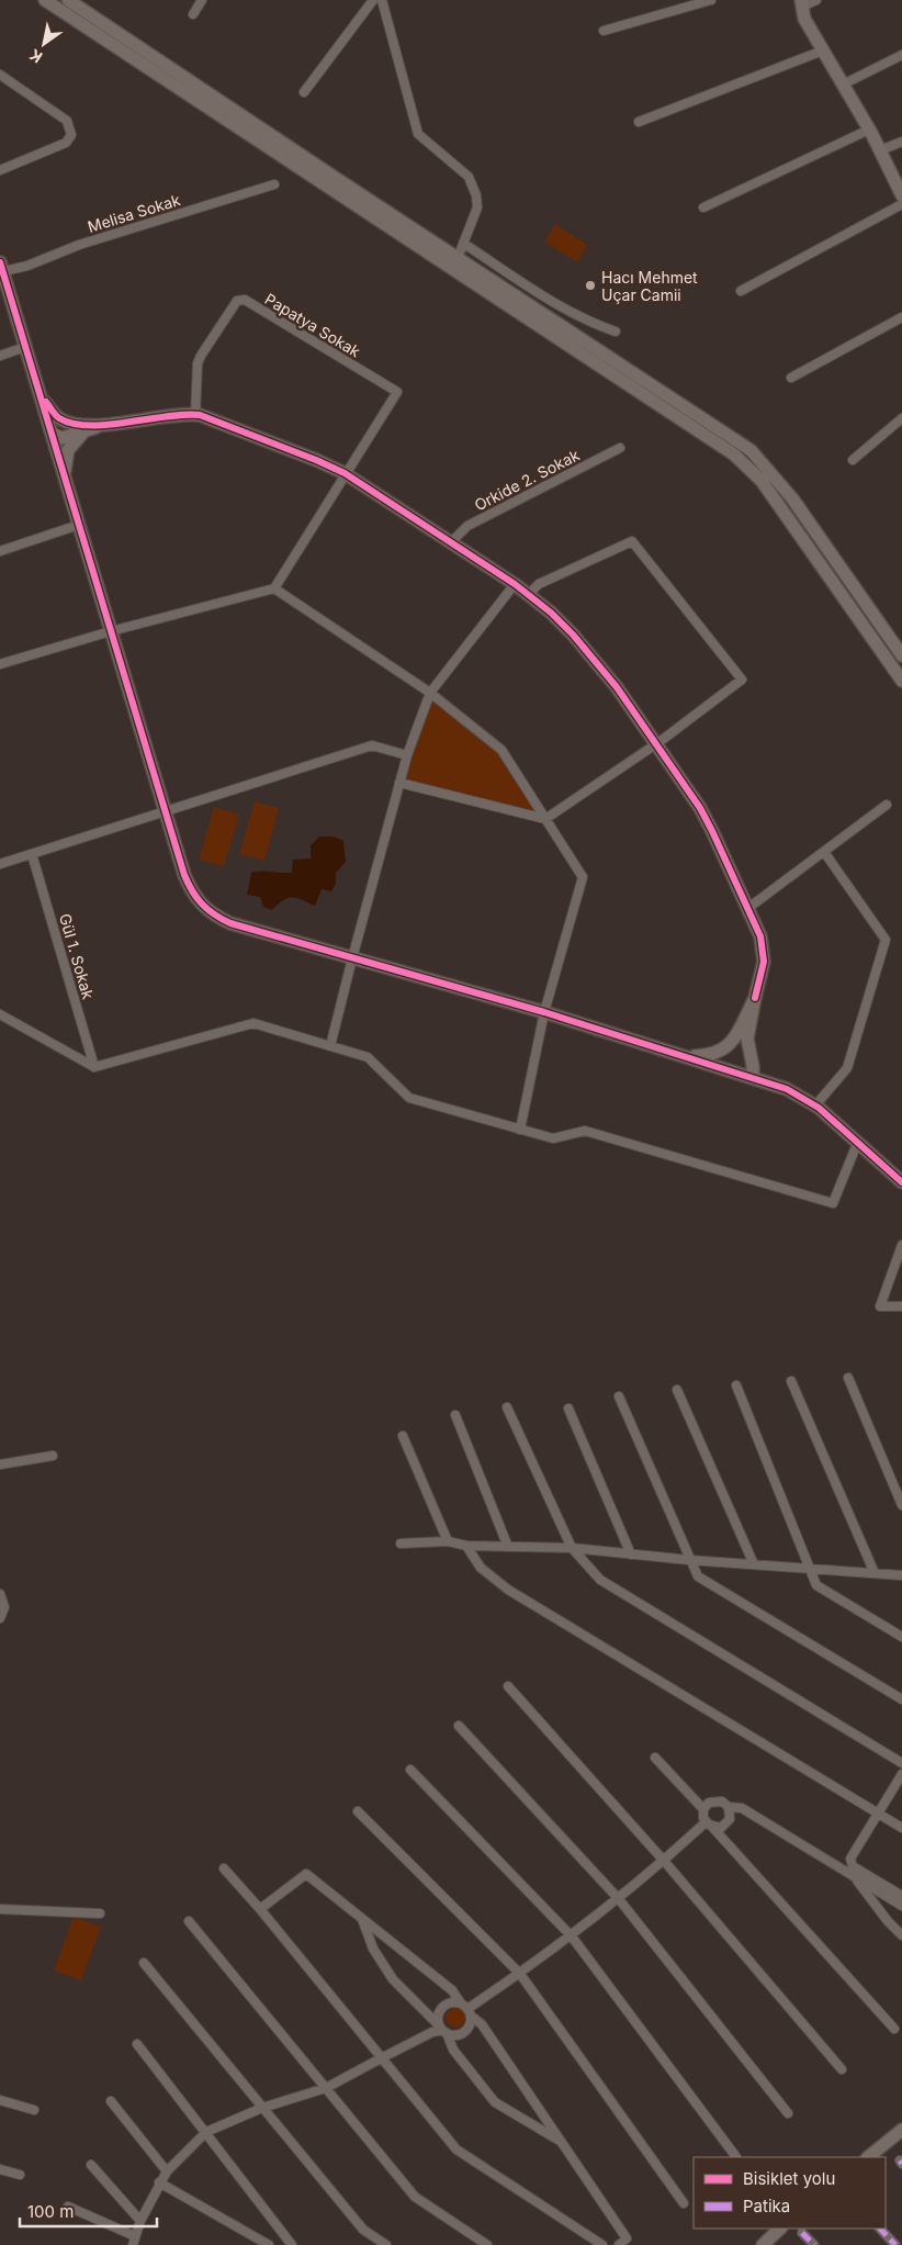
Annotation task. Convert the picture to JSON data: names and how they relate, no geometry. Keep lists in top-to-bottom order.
{
  "streets": {
    "street": [
      "Melisa Sokak",
      "Papatya Sokak",
      "Orkide 2. Sokak",
      "Gül 1. Sokak"
    ]
  },
  "places": ["Hacı Mehmet Uçar Camii"],
  "legend": ["Bisiklet yolu", "Patika"],
  "scale_bar": "100 m",
  "north": "bottom left"
}
